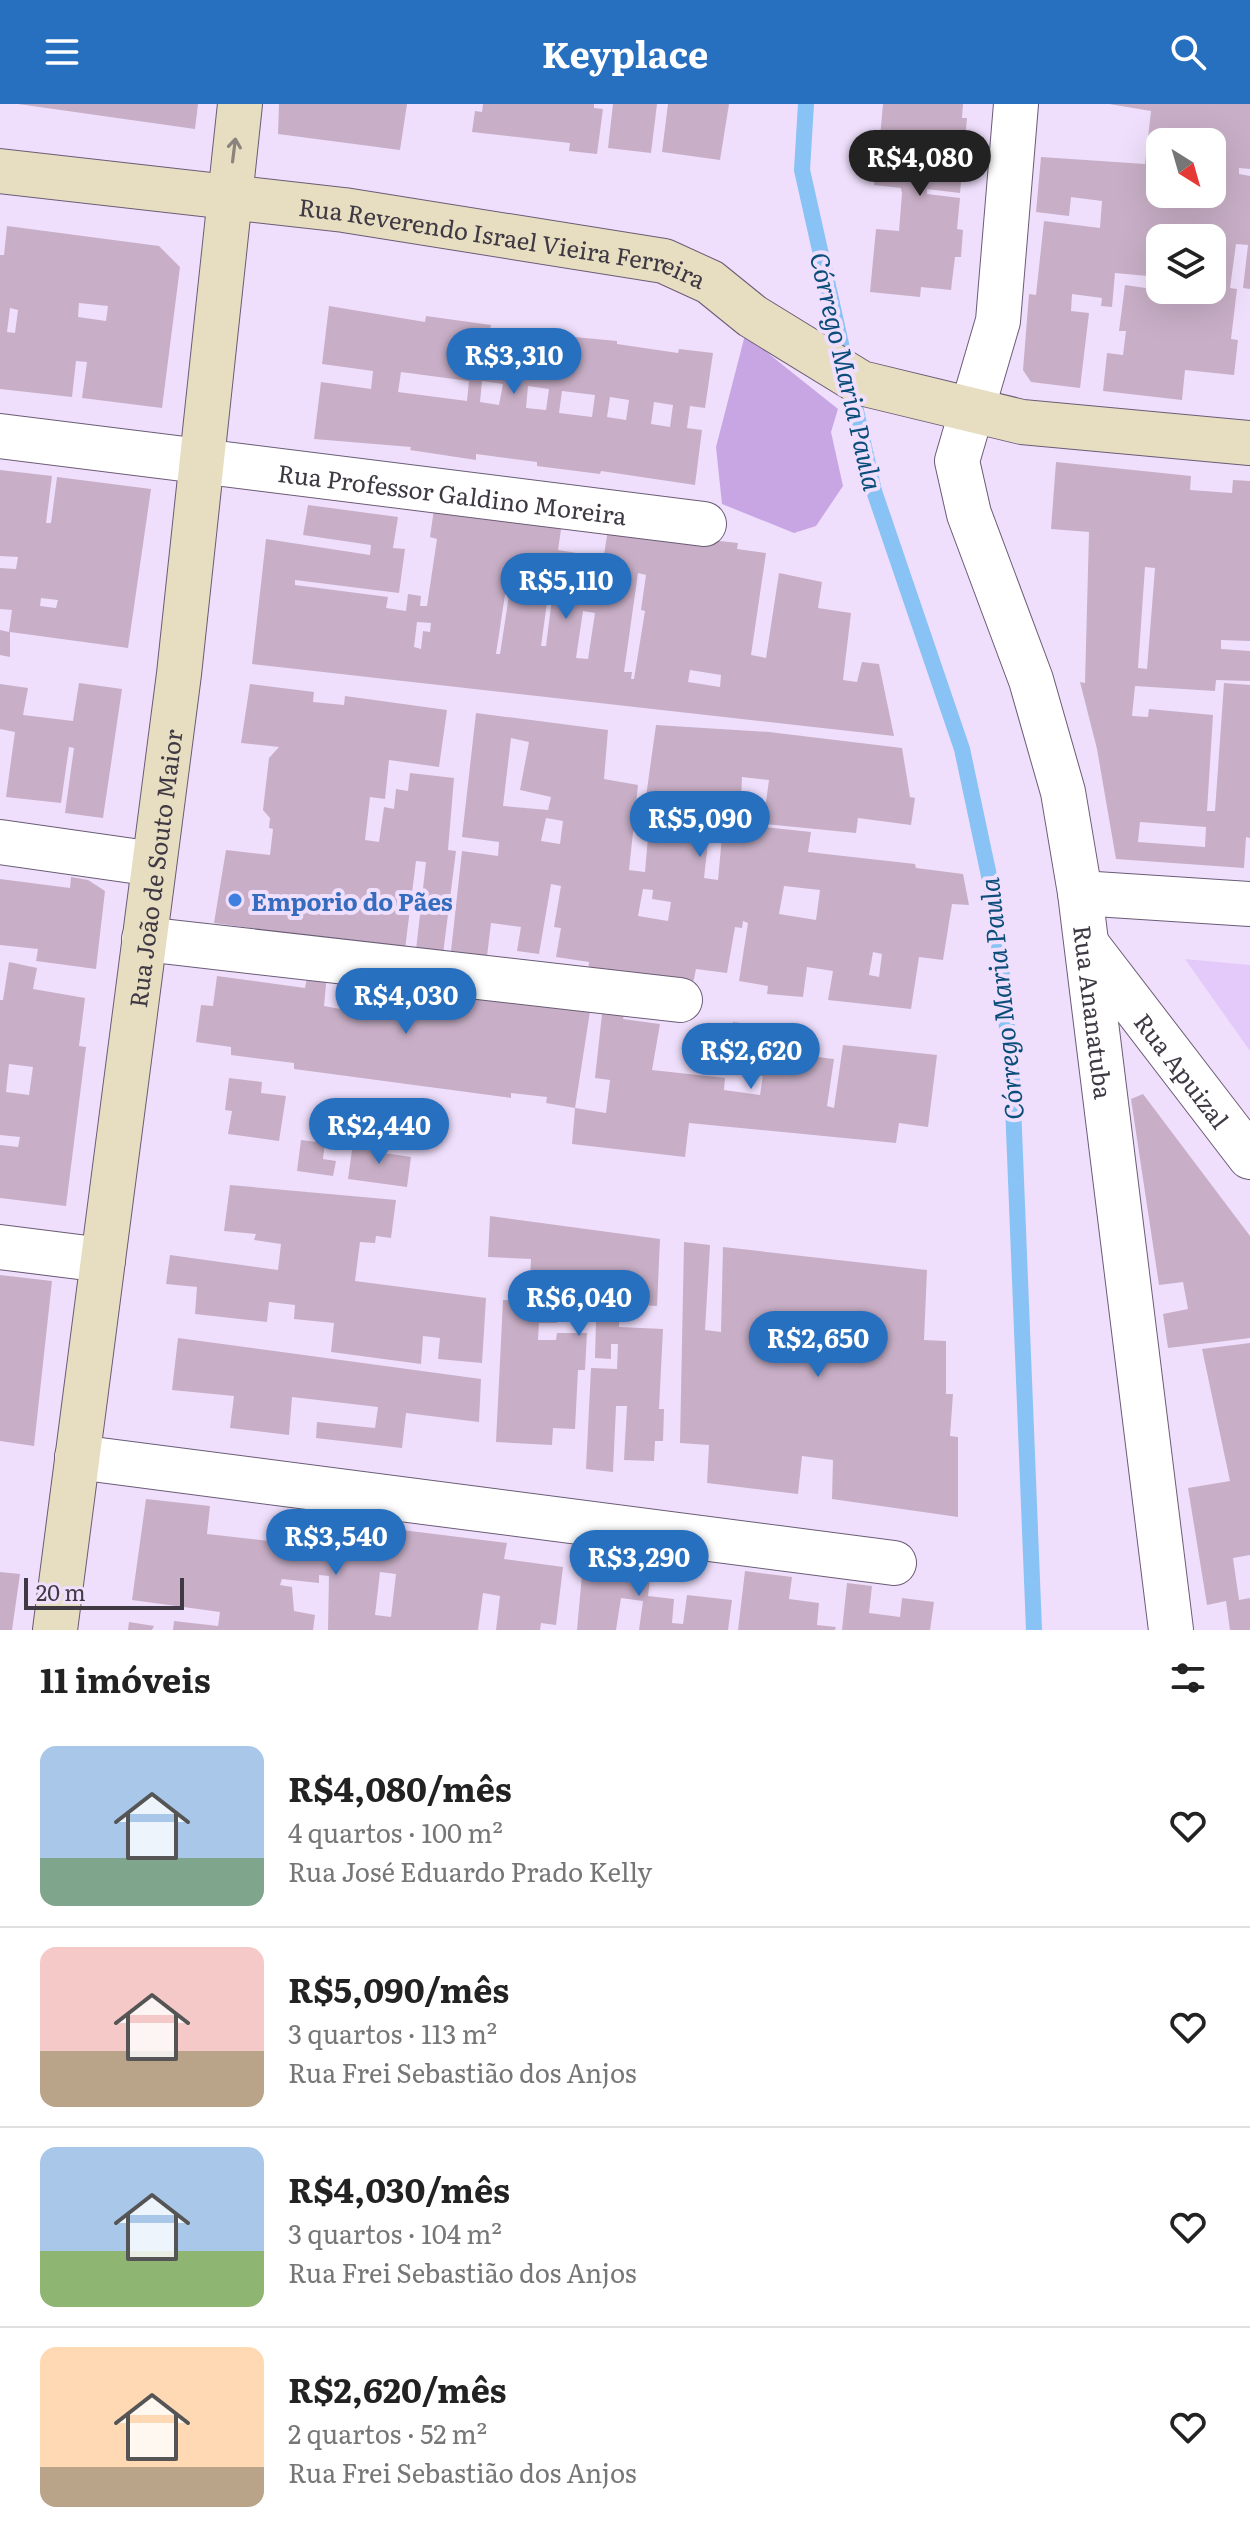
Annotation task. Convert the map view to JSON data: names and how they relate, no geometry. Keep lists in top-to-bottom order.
{
  "streets": {
    "street": [
      "Rua Reverendo Israel Vieira Ferreira",
      "Rua Professor Galdino Moreira",
      "Rua João de Souto Maior",
      "Rua Ananatuba",
      "Rua Apuizal"
    ]
  },
  "crossings": [
    ["Rua Reverendo Israel Vieira Ferreira", "Rua João de Souto Maior"],
    ["Rua Reverendo Israel Vieira Ferreira", "Rua Ananatuba"],
    ["Rua Professor Galdino Moreira", "Rua João de Souto Maior"],
    ["Rua Ananatuba", "Rua Apuizal"]
  ],
  "water": ["Córrego Maria Paula"],
  "places": ["Emporio do Pães"],
  "scale_bar": "20 m",
  "north": "bottom right",
  "page": {
    "header": "Keyplace",
    "price": [
      "R$4,080",
      "R$3,310",
      "R$5,110",
      "R$5,090",
      "R$4,030",
      "R$2,620",
      "R$2,440",
      "R$6,040",
      "R$2,650",
      "R$3,540",
      "R$3,290"
    ],
    "scale": "20 m",
    "heading": "11 imóveis",
    "list": [
      {
        "name": "R$4,080/mês",
        "note": "4 quartos · 100 m² · Rua José Eduardo Prado Kelly"
      },
      {
        "name": "R$5,090/mês",
        "note": "3 quartos · 113 m² · Rua Frei Sebastião dos Anjos"
      },
      {
        "name": "R$4,030/mês",
        "note": "3 quartos · 104 m² · Rua Frei Sebastião dos Anjos"
      },
      {
        "name": "R$2,620/mês",
        "note": "2 quartos · 52 m² · Rua Frei Sebastião dos Anjos"
      }
    ]
  }
}
